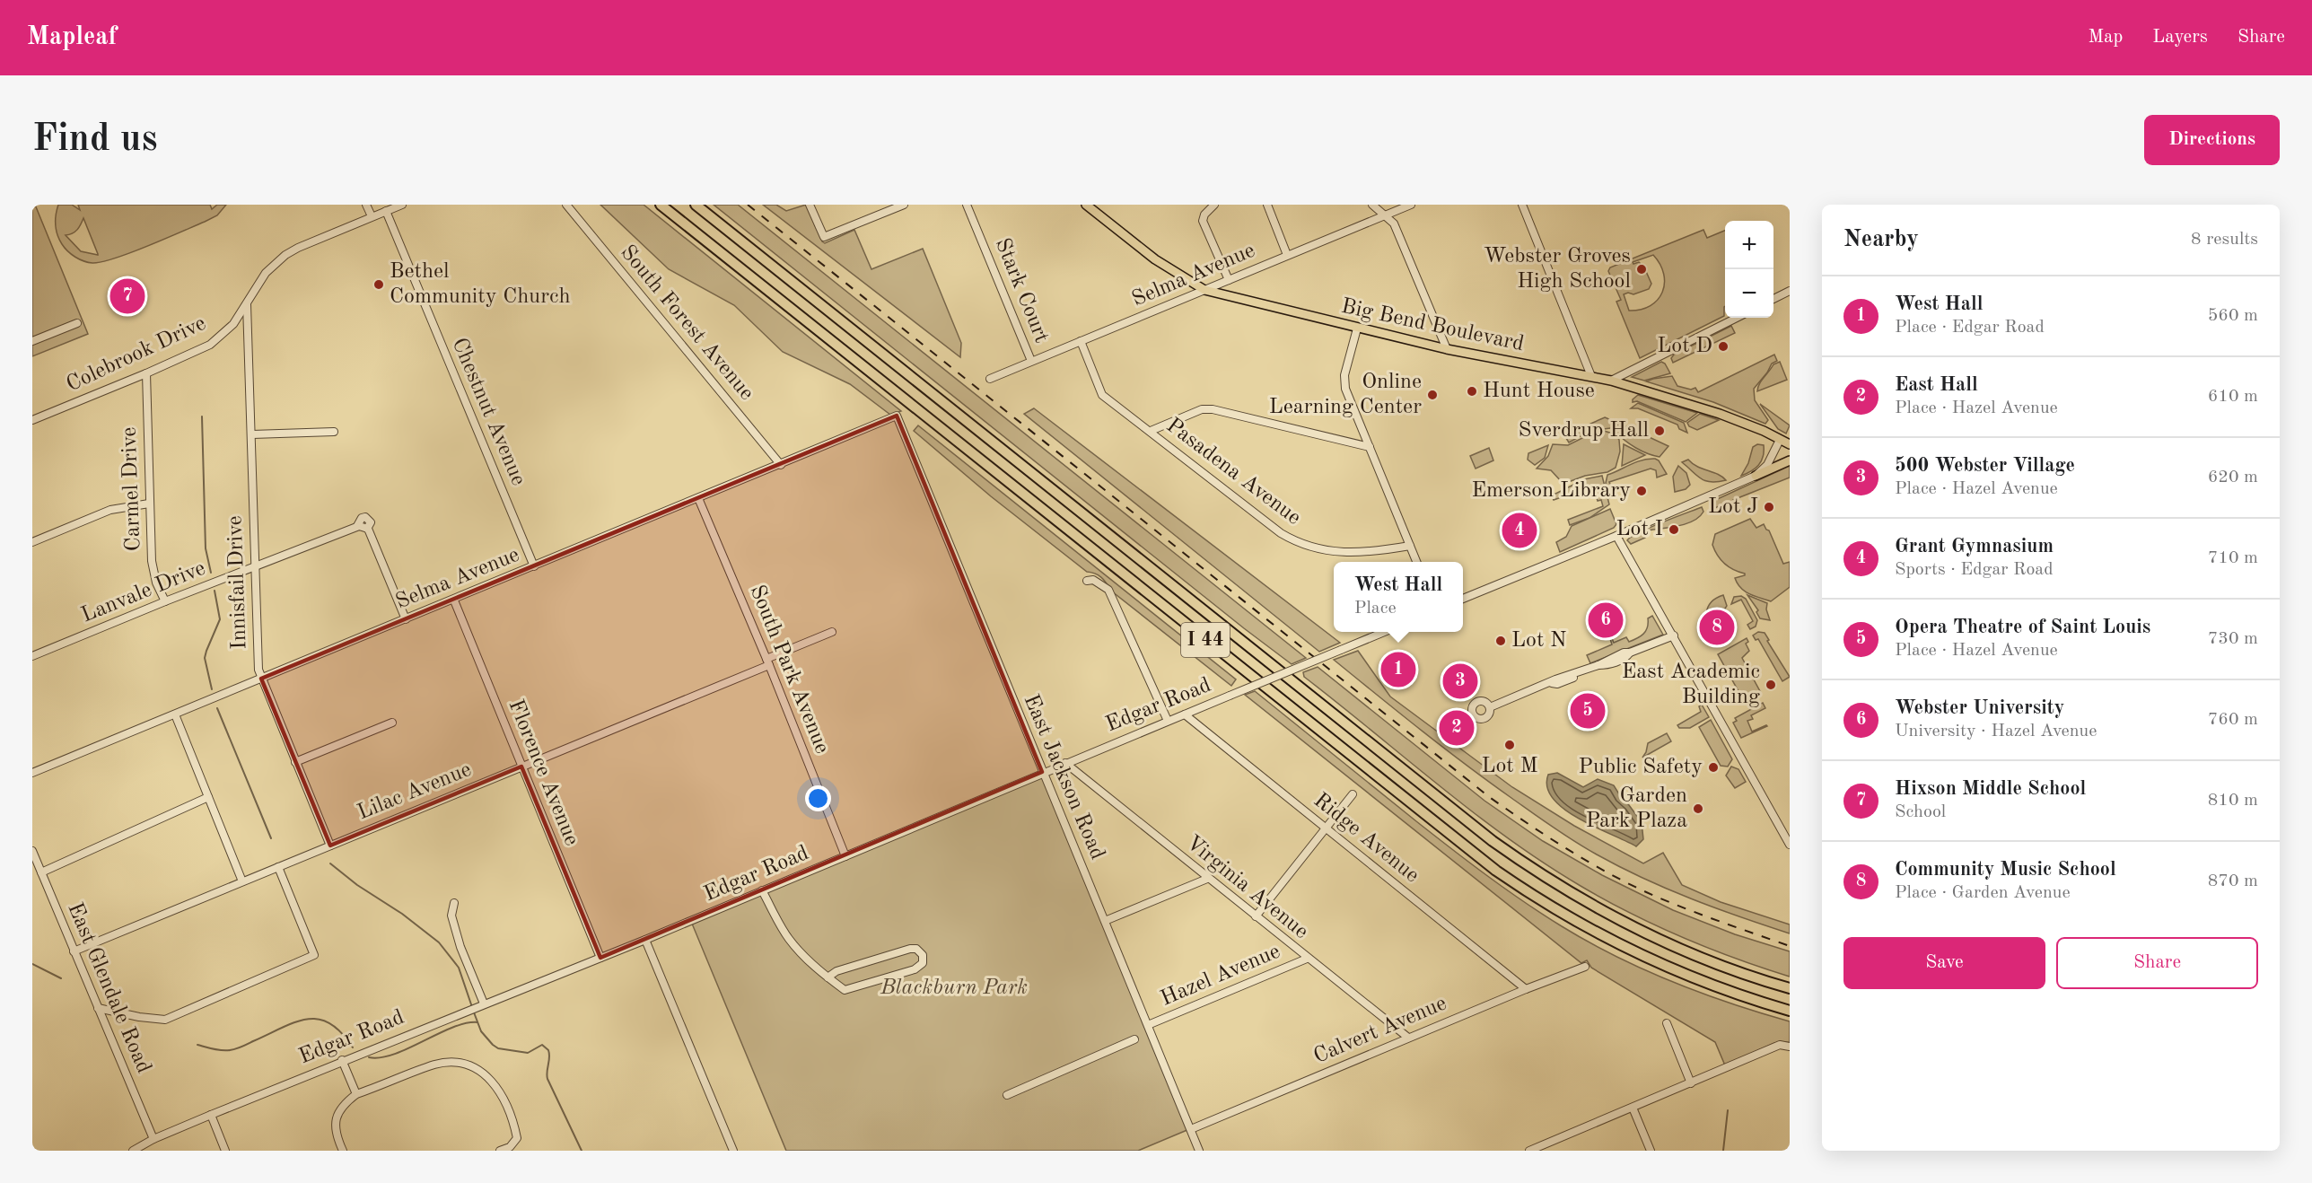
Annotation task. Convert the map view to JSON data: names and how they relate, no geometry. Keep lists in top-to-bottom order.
{
  "streets": {
    "highway": ["I 44"],
    "main road": ["Big Bend Boulevard"],
    "street": [
      "Selma Avenue",
      "Stark Court",
      "South Forest Avenue",
      "Colebrook Drive",
      "Chestnut Avenue",
      "Pasadena Avenue",
      "Carmel Drive",
      "Innisfail Drive",
      "Lanvale Drive",
      "South Park Avenue",
      "Edgar Road",
      "Florence Avenue",
      "East Jackson Road",
      "Lilac Avenue",
      "Ridge Avenue",
      "Virginia Avenue",
      "Hazel Avenue",
      "East Glendale Road",
      "Calvert Avenue"
    ]
  },
  "crossings": [
    ["Selma Avenue", "Stark Court"],
    ["Selma Avenue", "South Forest Avenue"],
    ["Selma Avenue", "Big Bend Boulevard"],
    ["Selma Avenue", "Chestnut Avenue"],
    ["Selma Avenue", "Pasadena Avenue"],
    ["Selma Avenue", "Innisfail Drive"],
    ["Selma Avenue", "Lanvale Drive"],
    ["Selma Avenue", "South Park Avenue"],
    ["Selma Avenue", "Florence Avenue"],
    ["Selma Avenue", "East Jackson Road"],
    ["Colebrook Drive", "Chestnut Avenue"],
    ["Colebrook Drive", "Carmel Drive"],
    ["Colebrook Drive", "Innisfail Drive"],
    ["Carmel Drive", "Lanvale Drive"],
    ["Innisfail Drive", "Lanvale Drive"],
    ["Innisfail Drive", "Lilac Avenue"],
    ["South Park Avenue", "Edgar Road"],
    ["South Park Avenue", "Lilac Avenue"],
    ["Edgar Road", "Florence Avenue"],
    ["Edgar Road", "East Jackson Road"],
    ["Edgar Road", "Ridge Avenue"],
    ["Edgar Road", "Virginia Avenue"],
    ["Edgar Road", "East Glendale Road"],
    ["Florence Avenue", "Lilac Avenue"],
    ["East Jackson Road", "Hazel Avenue"],
    ["East Jackson Road", "Calvert Avenue"],
    ["Lilac Avenue", "East Glendale Road"],
    ["Ridge Avenue", "Hazel Avenue"],
    ["Ridge Avenue", "Calvert Avenue"],
    ["Virginia Avenue", "Hazel Avenue"],
    ["Virginia Avenue", "Calvert Avenue"]
  ],
  "parks": ["Blackburn Park"],
  "places": [
    "Webster Groves High School",
    "Bethel Community Church",
    "Lot D",
    "Hunt House",
    "Online Learning Center",
    "Sverdrup Hall",
    "Emerson Library",
    "Lot J",
    "Lot I",
    "Lot N",
    "East Academic Building",
    "Lot M",
    "Public Safety",
    "Garden Park Plaza"
  ],
  "page": {
    "header": "Mapleaf",
    "nav": ["Map", "Layers", "Share"],
    "buttons": [
      "Directions",
      ["Save", "Share"]
    ],
    "title": "Find us",
    "heading": ["Nearby", "8 results"],
    "map_buttons": ["+", "−"],
    "list": [
      {
        "mark": "1",
        "name": "West Hall",
        "note": "Place · Edgar Road",
        "value": "560 m"
      },
      {
        "mark": "2",
        "name": "East Hall",
        "note": "Place · Hazel Avenue",
        "value": "610 m"
      },
      {
        "mark": "3",
        "name": "500 Webster Village",
        "note": "Place · Hazel Avenue",
        "value": "620 m"
      },
      {
        "mark": "4",
        "name": "Grant Gymnasium",
        "note": "Sports · Edgar Road",
        "value": "710 m"
      },
      {
        "mark": "5",
        "name": "Opera Theatre of Saint Louis",
        "note": "Place · Hazel Avenue",
        "value": "730 m"
      },
      {
        "mark": "6",
        "name": "Webster University",
        "note": "University · Hazel Avenue",
        "value": "760 m"
      },
      {
        "mark": "7",
        "name": "Hixson Middle School",
        "note": "School",
        "value": "810 m"
      },
      {
        "mark": "8",
        "name": "Community Music School",
        "note": "Place · Garden Avenue",
        "value": "870 m"
      }
    ],
    "pins": [
      "7",
      "4",
      "6",
      "8",
      "1",
      "3",
      "5",
      "2"
    ],
    "popup": ["West Hall", "Place"]
  }
}
